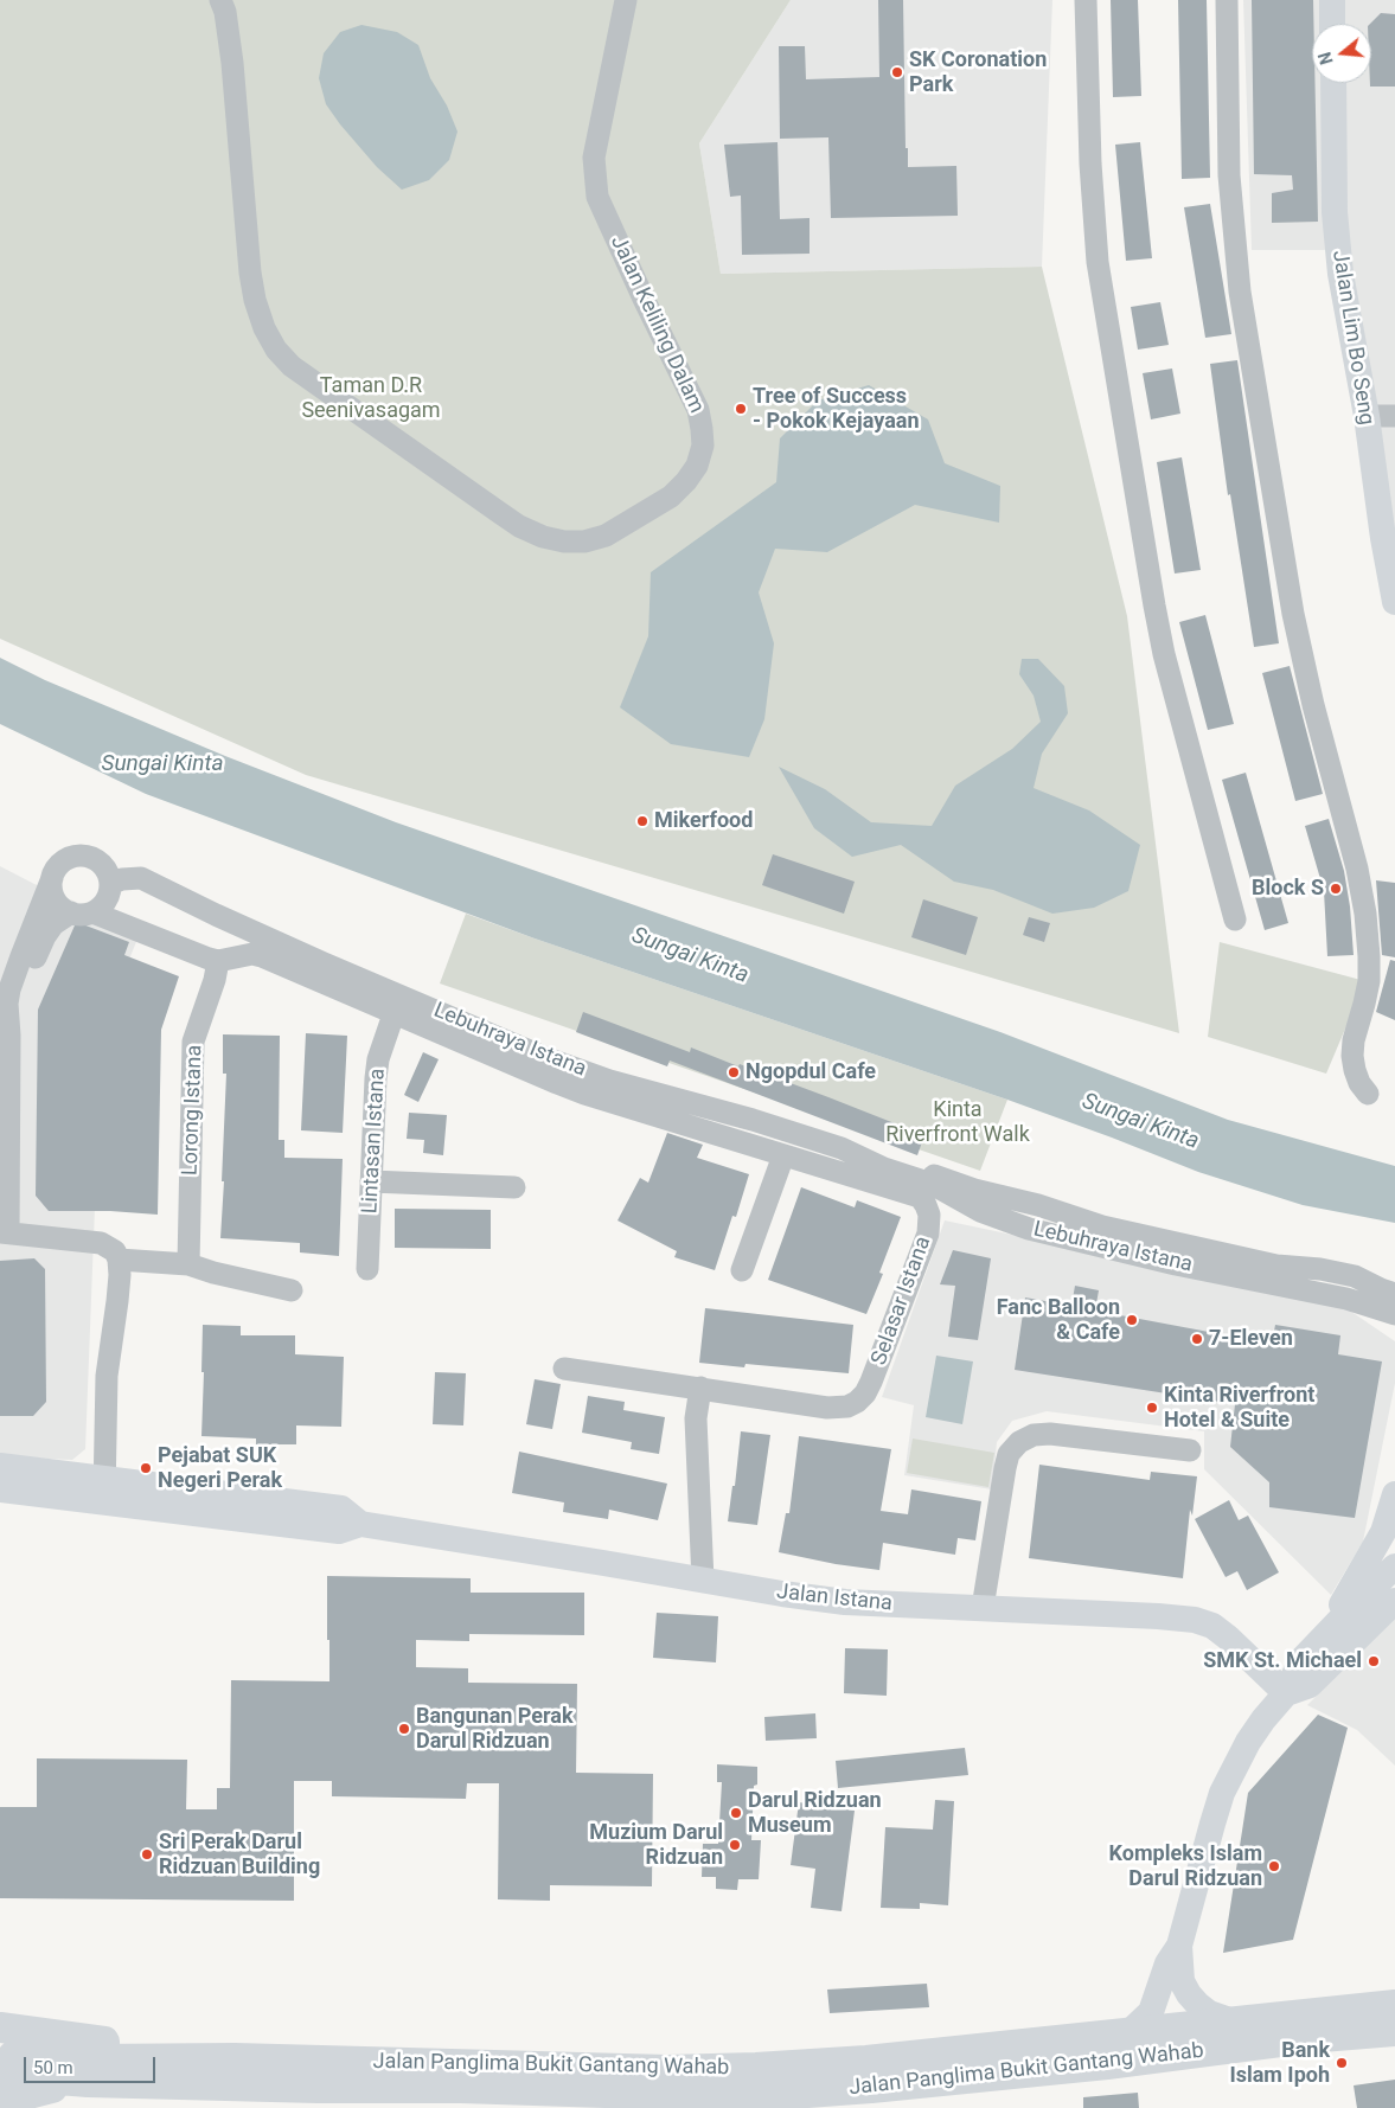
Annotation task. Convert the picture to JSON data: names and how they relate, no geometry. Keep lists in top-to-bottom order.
{
  "streets": {
    "highway": ["Jalan Panglima Bukit Gantang Wahab"],
    "main road": ["Jalan Lim Bo Seng", "Jalan Istana"],
    "street": [
      "Jalan Keliling Dalam",
      "Lebuhraya Istana",
      "Lorong Istana",
      "Lintasan Istana",
      "Selasar Istana"
    ]
  },
  "crossings": [
    ["Lorong Istana", "Selasar Istana"],
    ["Lintasan Istana", "Selasar Istana"]
  ],
  "water": ["Sungai Kinta"],
  "parks": ["Taman D.R Seenivasagam", "Kinta Riverfront Walk"],
  "places": [
    "SK Coronation Park",
    "Tree of Success - Pokok Kejayaan",
    "Mikerfood",
    "Block S",
    "Ngopdul Cafe",
    "Fanc Balloon & Cafe",
    "7-Eleven",
    "Kinta Riverfront Hotel & Suite",
    "Pejabat SUK Negeri Perak",
    "SMK St. Michael",
    "Bangunan Perak Darul Ridzuan",
    "Darul Ridzuan Museum",
    "Muzium Darul Ridzuan",
    "Sri Perak Darul Ridzuan Building",
    "Kompleks Islam Darul Ridzuan",
    "Bank Islam Ipoh"
  ],
  "scale_bar": "50 m",
  "north": "left"
}
